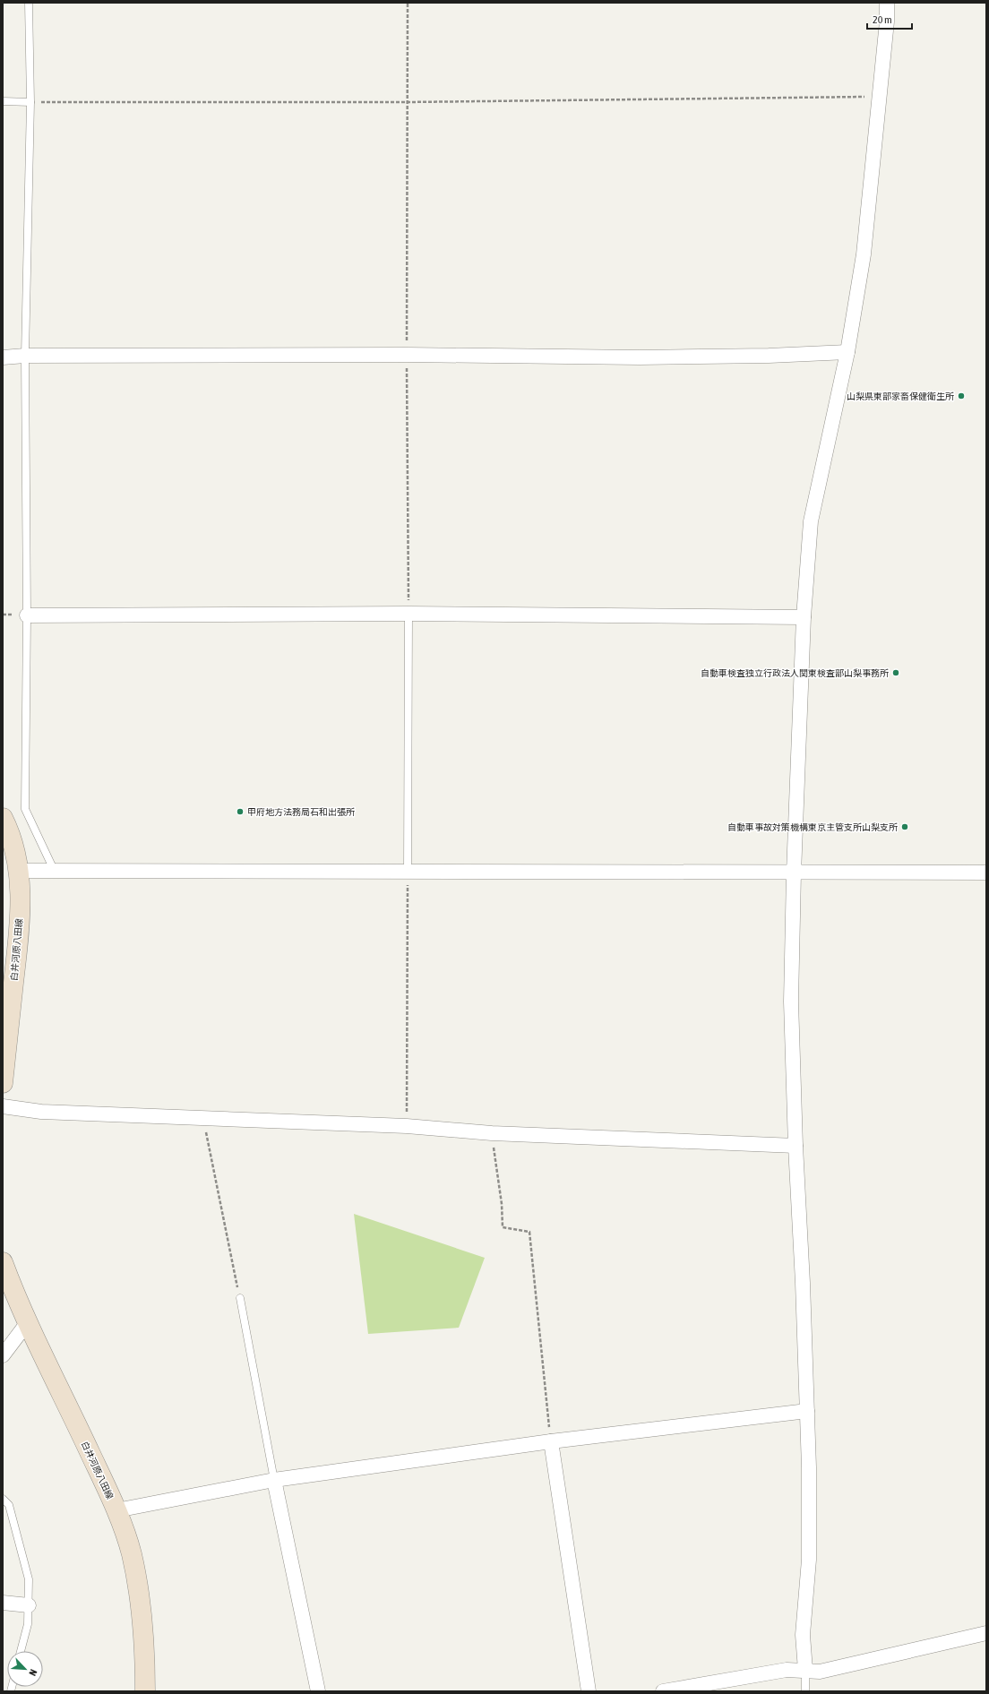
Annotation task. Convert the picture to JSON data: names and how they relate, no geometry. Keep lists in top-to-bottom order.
{
  "streets": {
    "main road": ["白井河原八田線"]
  },
  "places": [
    "山梨県東部家畜保健衛生所",
    "自動車検査独立行政法人関東検査部山梨事務所",
    "甲府地方法務局石和出張所",
    "自動車事故対策機構東京主管支所山梨支所"
  ],
  "scale_bar": "20 m",
  "north": "bottom right"
}
